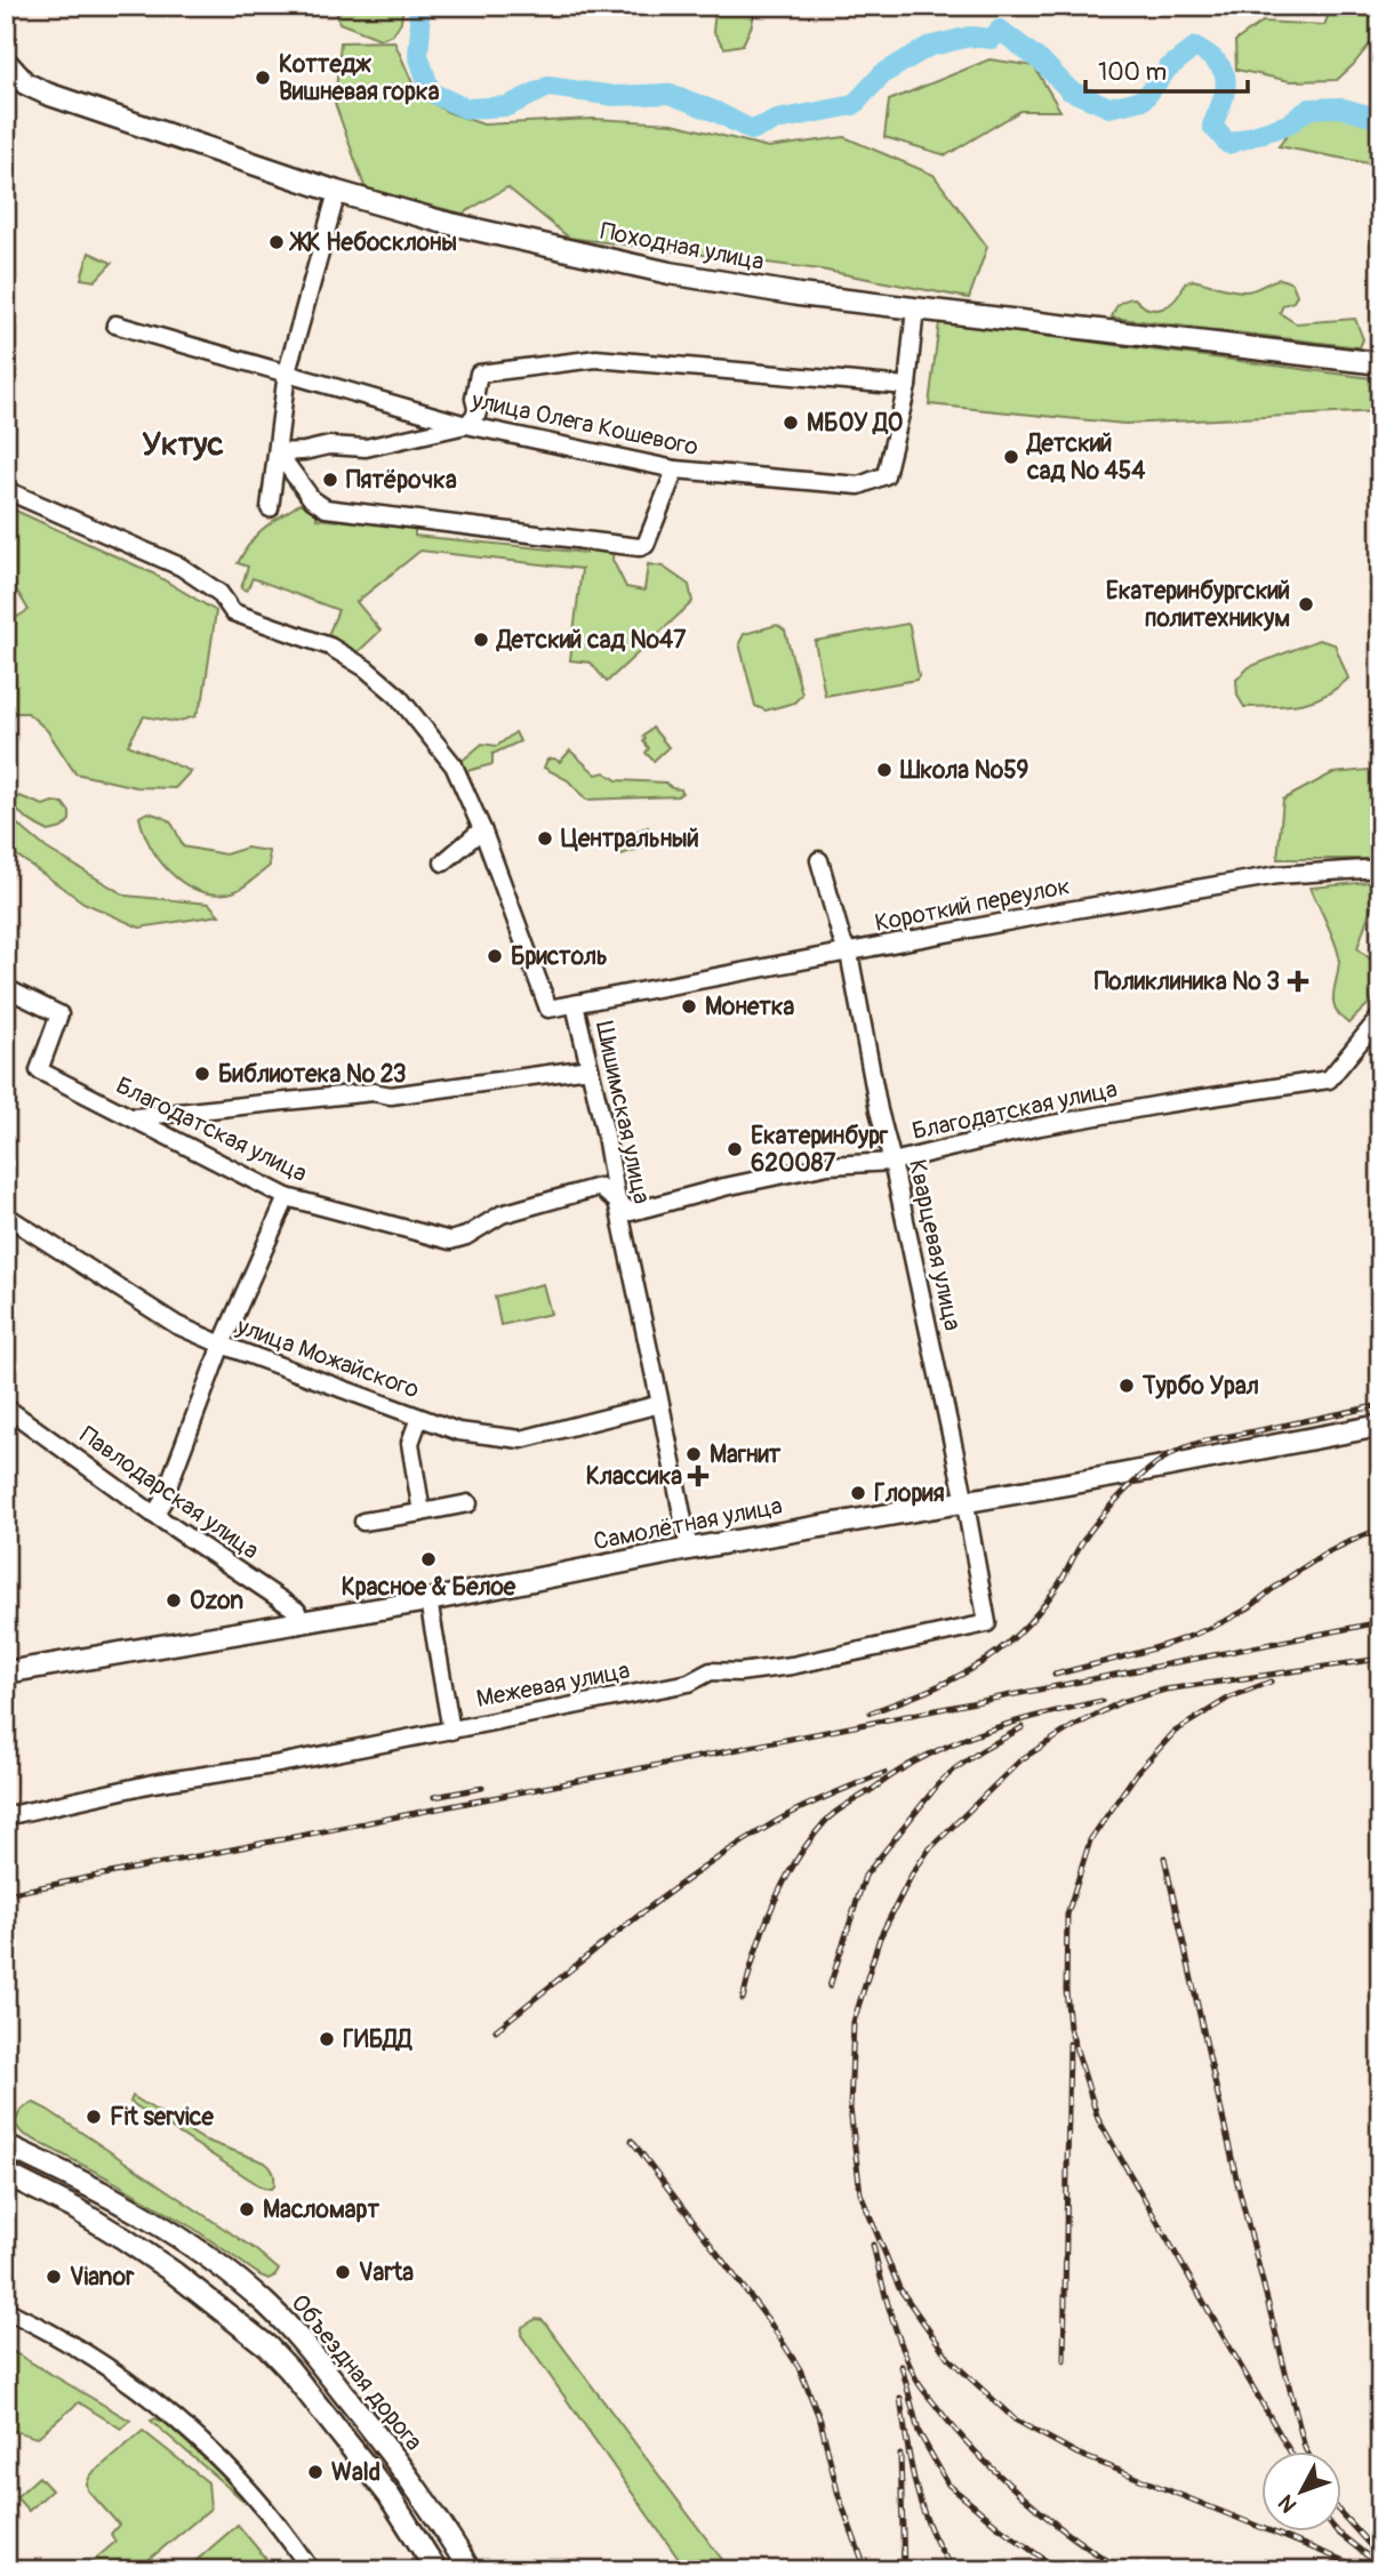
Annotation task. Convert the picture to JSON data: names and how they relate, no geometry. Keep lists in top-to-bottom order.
{
  "streets": {
    "main road": ["Походная улица", "Самолётная улица", "Объездная дорога"],
    "street": [
      "улица Олега Кошевого",
      "Короткий переулок",
      "Благодатская улица",
      "Шишимская улица",
      "Кварцевая улица",
      "улица Можайского",
      "Павлодарская улица",
      "Межевая улица"
    ]
  },
  "crossings": [
    ["Походная улица", "улица Олега Кошевого"],
    ["Короткий переулок", "Шишимская улица"],
    ["Короткий переулок", "Кварцевая улица"],
    ["Благодатская улица", "Шишимская улица"],
    ["Благодатская улица", "Кварцевая улица"],
    ["Шишимская улица", "улица Можайского"],
    ["Шишимская улица", "Самолётная улица"],
    ["Кварцевая улица", "Самолётная улица"],
    ["Кварцевая улица", "Межевая улица"],
    ["Павлодарская улица", "Самолётная улица"],
    ["Самолётная улица", "Межевая улица"]
  ],
  "districts": ["Уктус"],
  "places": {
    "other": [
      "Коттедж Вишневая горка",
      "ЖК Небосклоны",
      "МБОУ ДО",
      "Детский сад № 454",
      "Пятёрочка",
      "Екатеринбургский политехникум",
      "Детский сад №47",
      "Школа №59",
      "Центральный",
      "Бристоль",
      "Монетка",
      "Библиотека № 23",
      "Екатеринбург 620087",
      "Турбо Урал",
      "Магнит",
      "Глория",
      "Красное & Белое",
      "Ozon",
      "ГИБДД",
      "Fit service",
      "Масломарт",
      "Varta",
      "Vianor",
      "Wald"
    ],
    "health": ["Поликлиника № 3", "Классика"]
  },
  "scale_bar": "100 m",
  "north": "bottom left"
}
